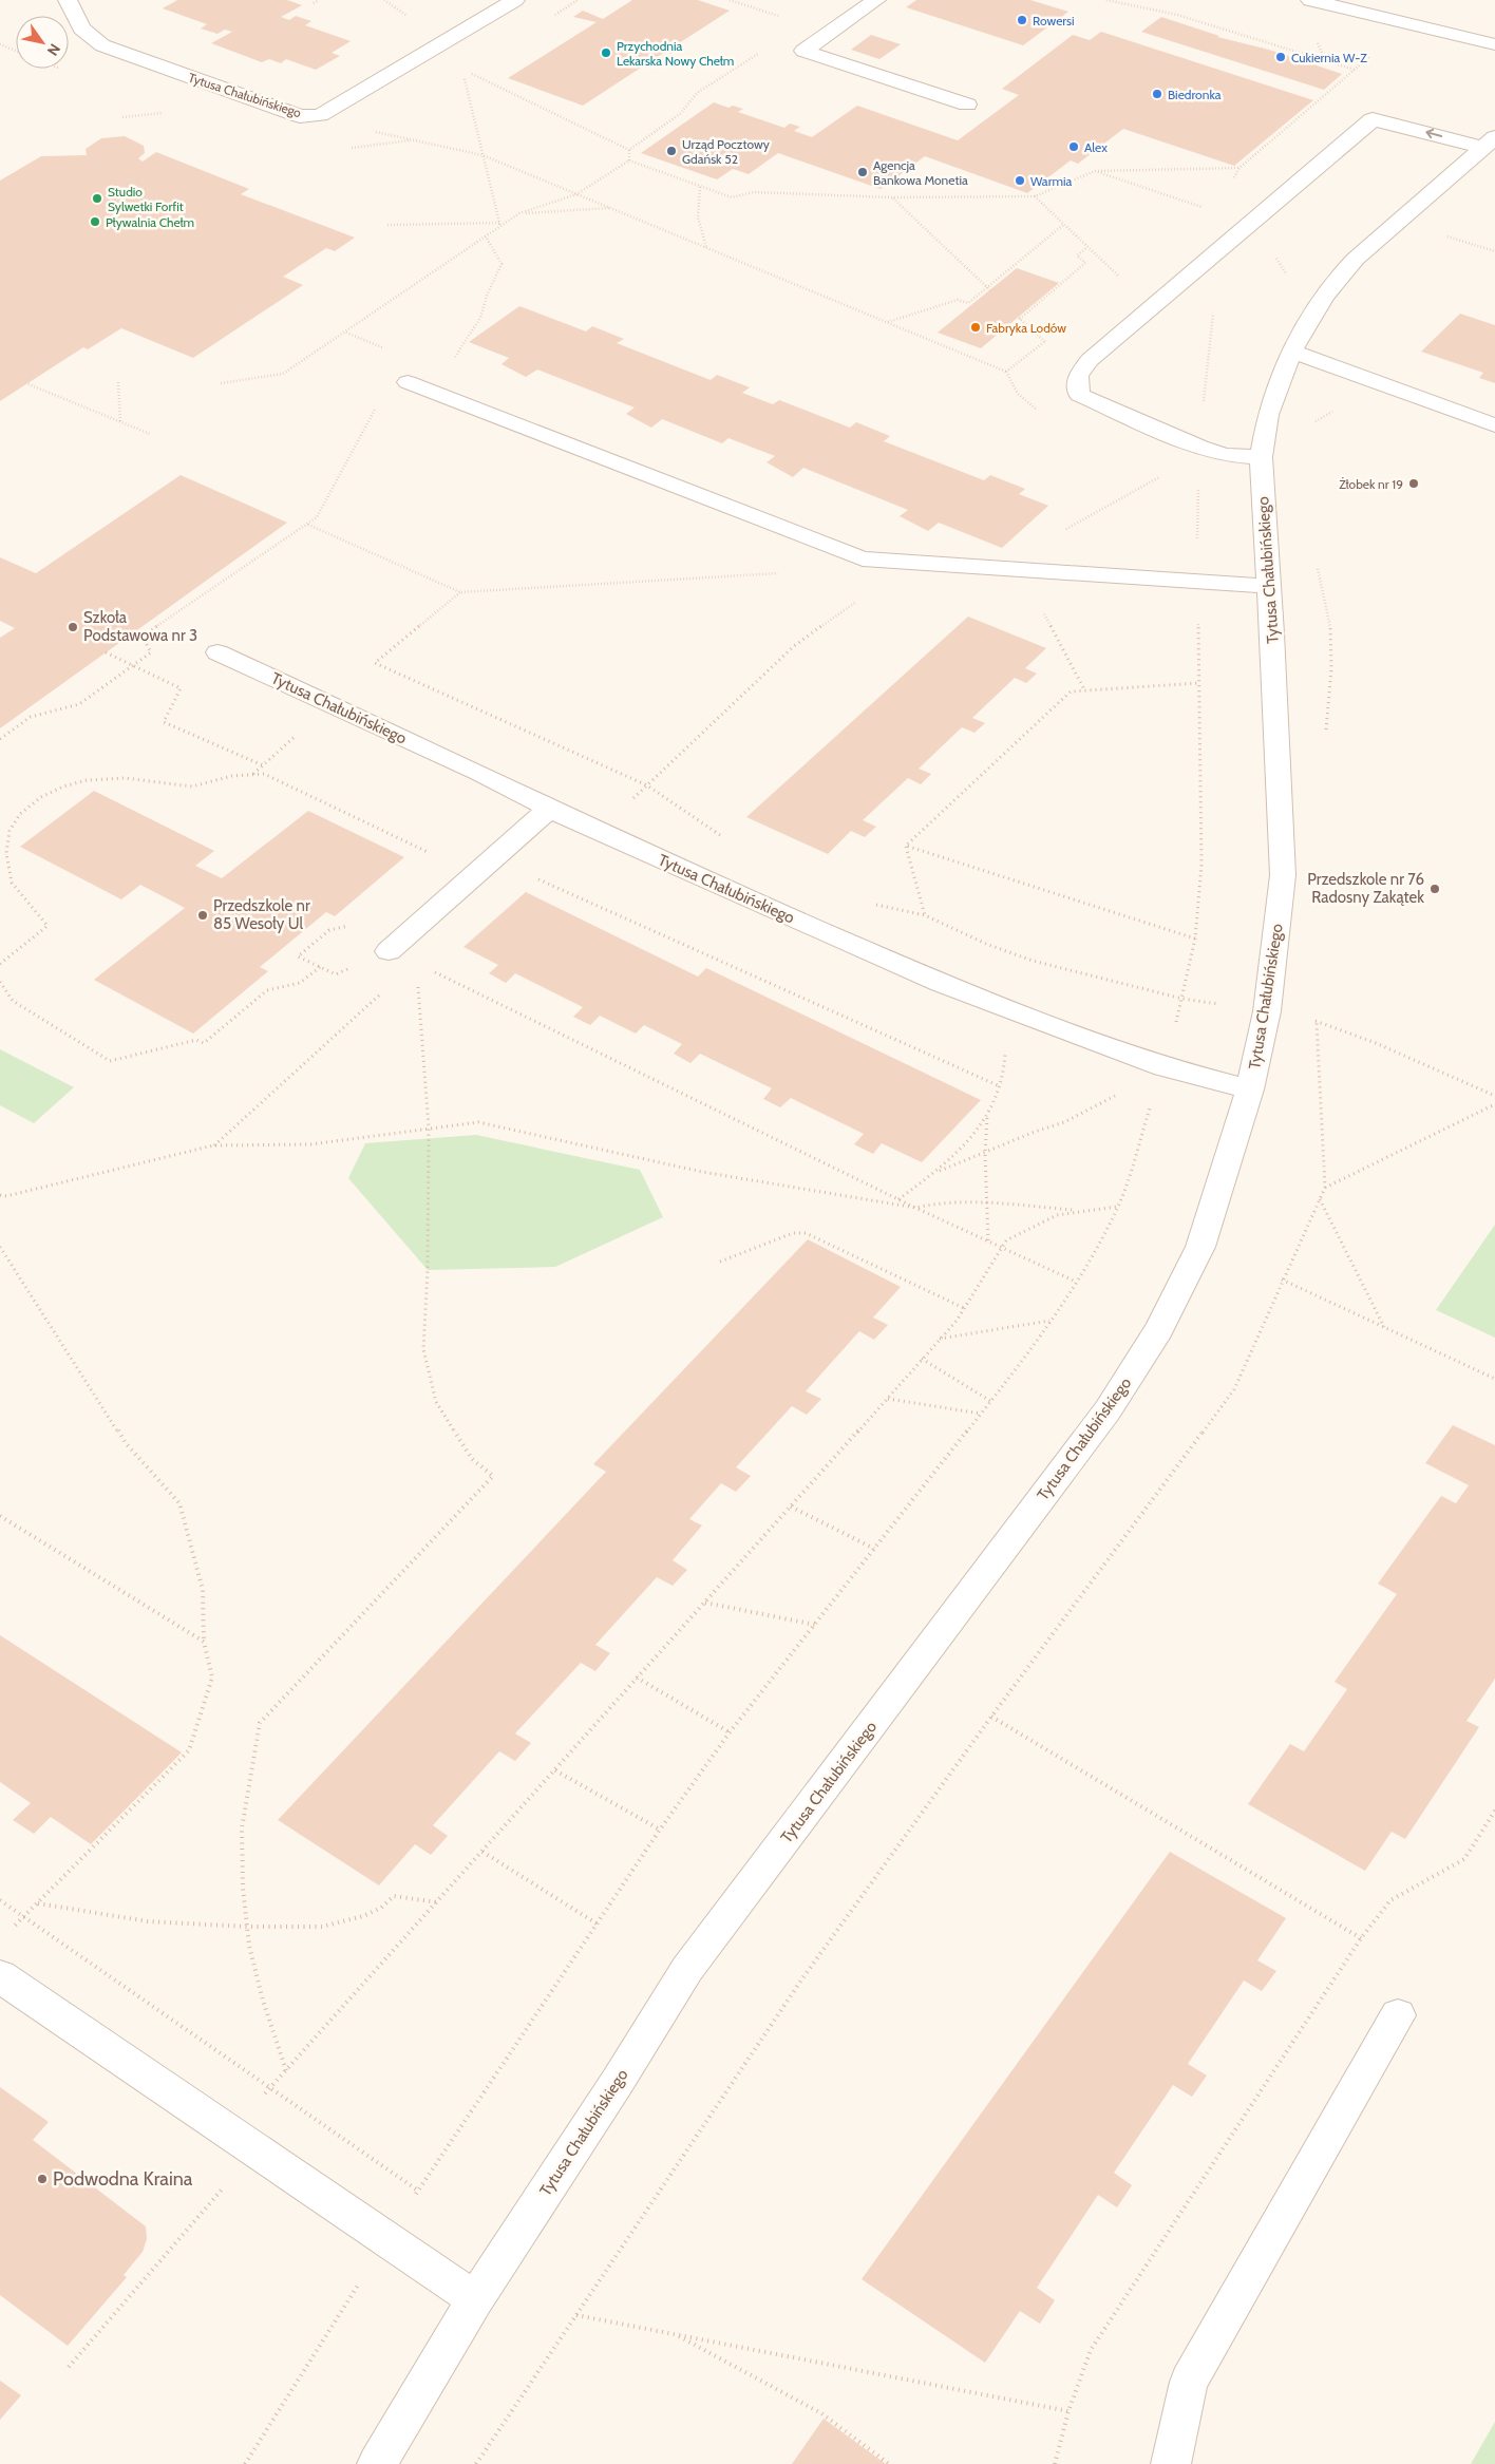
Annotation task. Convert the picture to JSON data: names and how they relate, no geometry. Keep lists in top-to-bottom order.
{
  "streets": {
    "street": ["Tytusa Chałubińskiego"]
  },
  "places": [
    "Rowersi",
    "Przychodnia Lekarska Nowy Chełm",
    "Cukiernia W-Z",
    "Biedronka",
    "Alex",
    "Urząd Pocztowy Gdańsk 52",
    "Agencja Bankowa Monetia",
    "Warmia",
    "Studio Sylwetki Forfit",
    "Pływalnia Chełm",
    "Fabryka Lodów",
    "Żłobek nr 19",
    "Szkoła Podstawowa nr 3",
    "Przedszkole nr 76 Radosny Zakątek",
    "Przedszkole nr 85 Wesoły Ul",
    "Podwodna Kraina"
  ],
  "north": "bottom right"
}
